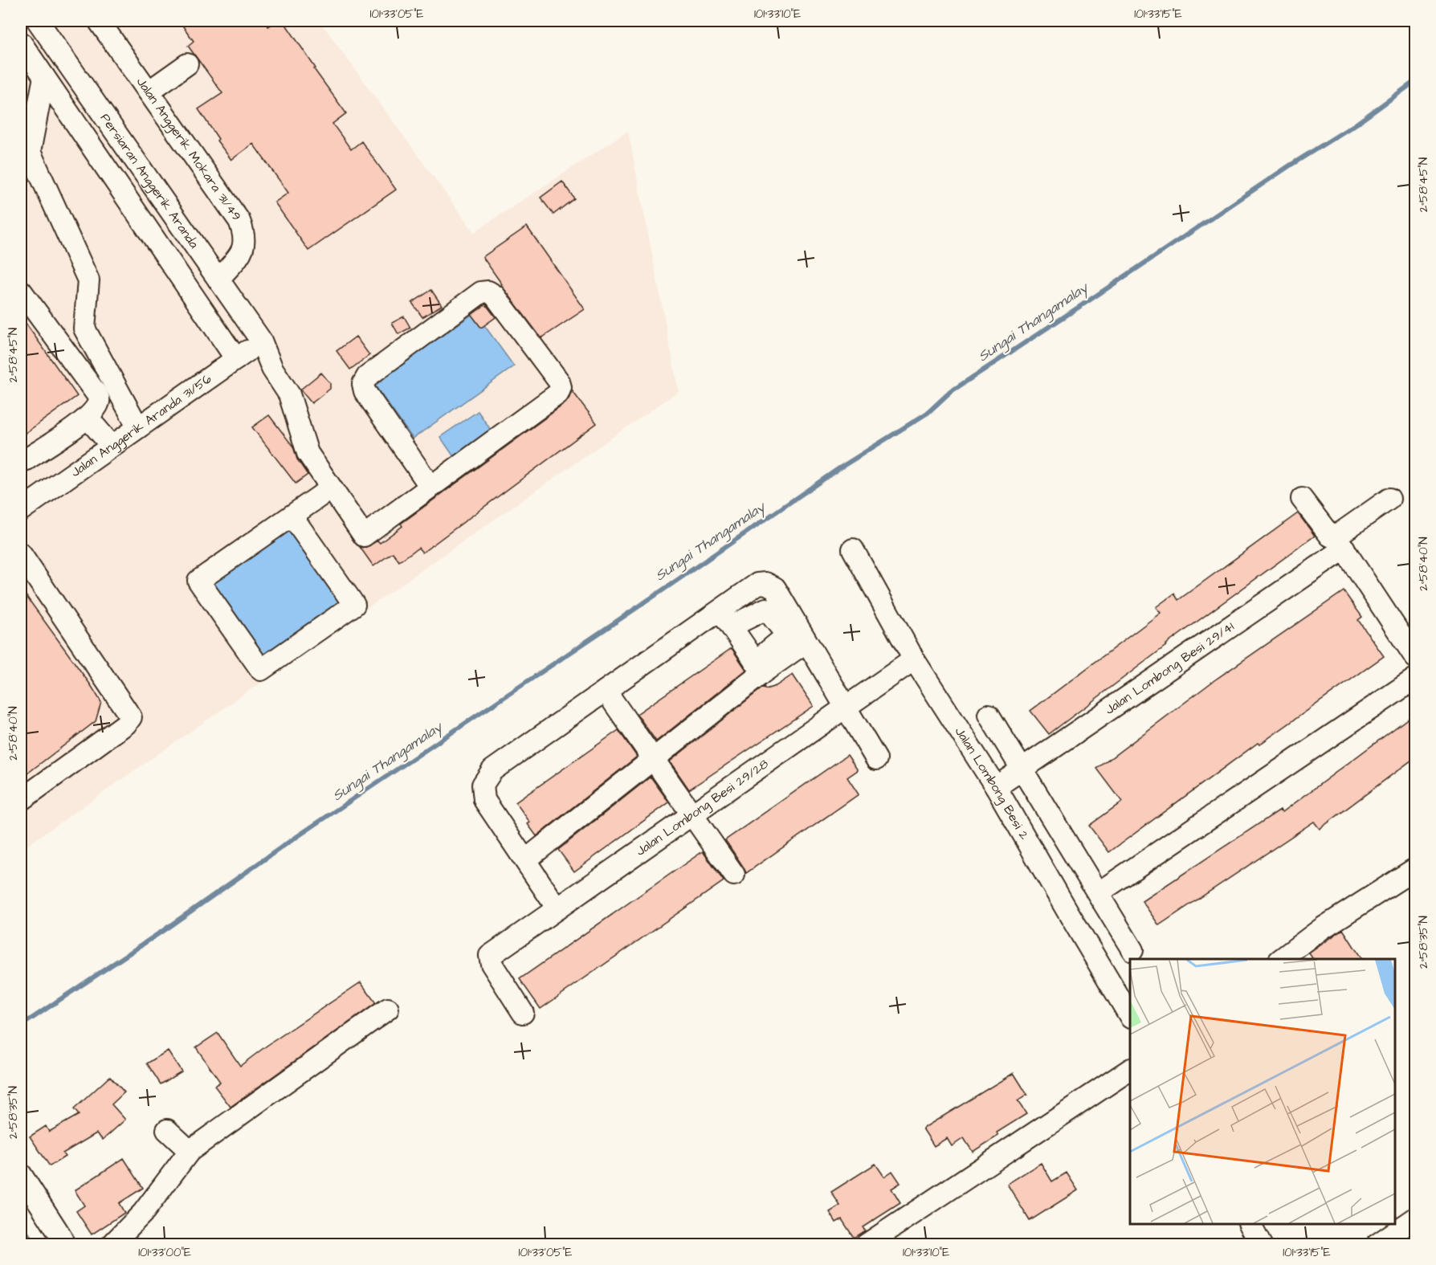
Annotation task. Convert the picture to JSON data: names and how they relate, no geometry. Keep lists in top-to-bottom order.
{
  "streets": {
    "street": [
      "Jalan Anggerik Mokara 31/49",
      "Persiaran Anggerik Aranda",
      "Jalan Anggerik Aranda 31/56",
      "Jalan Lombong Besi 29/41",
      "Jalan Lombong Besi 2",
      "Jalan Lombong Besi 29/28"
    ]
  },
  "crossings": [
    ["Jalan Anggerik Mokara 31/49", "Persiaran Anggerik Aranda"],
    ["Persiaran Anggerik Aranda", "Jalan Anggerik Aranda 31/56"],
    ["Jalan Lombong Besi 29/41", "Jalan Lombong Besi 2"],
    ["Jalan Lombong Besi 2", "Jalan Lombong Besi 29/28"]
  ],
  "water": ["Sungai Thangamalay"],
  "coordinates": [
    "101°33'05\"E",
    "101°33'10\"E",
    "101°33'15\"E",
    "2°58'45\"N",
    "2°58'40\"N",
    "2°58'35\"N",
    "101°33'00\"E"
  ]
}
